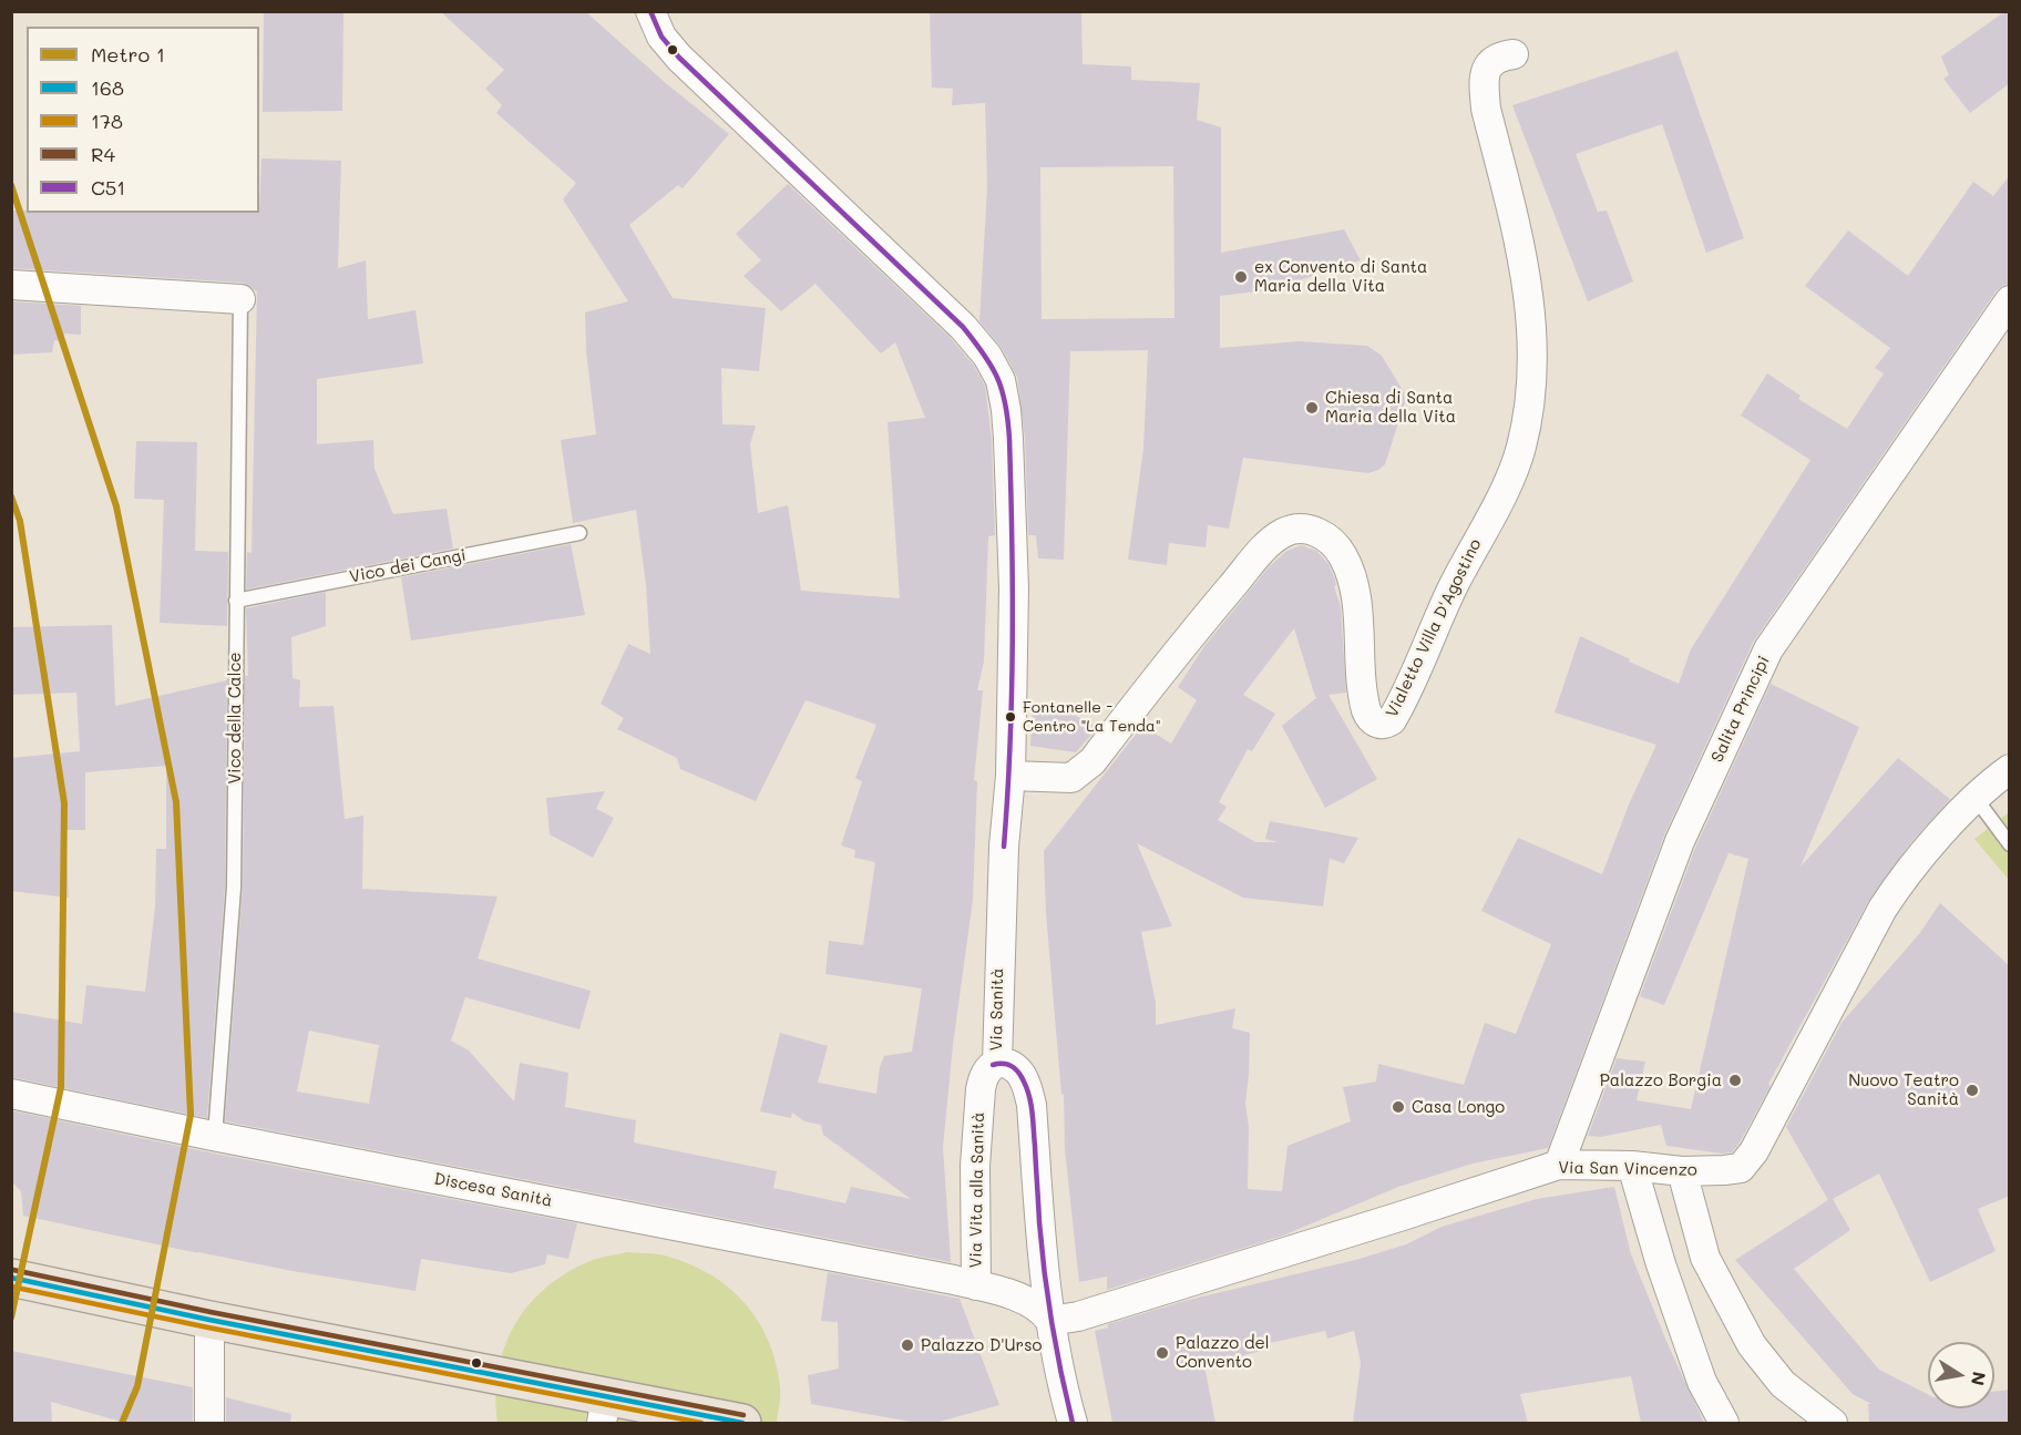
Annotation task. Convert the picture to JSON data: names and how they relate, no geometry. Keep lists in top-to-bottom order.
{
  "streets": {
    "street": [
      "Vialetto Villa D'Agostino",
      "Salita Principi",
      "Via Sanità",
      "Via San Vincenzo",
      "Discesa Sanità",
      "Via Vita alla Sanità"
    ],
    "lane": ["Vico dei Cangi", "Vico della Calce"]
  },
  "crossings": [
    ["Vico dei Cangi", "Vico della Calce"],
    ["Vialetto Villa D'Agostino", "Via Sanità"],
    ["Salita Principi", "Via San Vincenzo"],
    ["Vico della Calce", "Discesa Sanità"],
    ["Via Sanità", "Via Vita alla Sanità"],
    ["Via San Vincenzo", "Via Vita alla Sanità"],
    ["Discesa Sanità", "Via Vita alla Sanità"]
  ],
  "places": [
    "ex Convento di Santa Maria della Vita",
    "Chiesa di Santa Maria della Vita",
    "Fontanelle - Centro \"La Tenda\"",
    "Palazzo Borgia",
    "Nuovo Teatro Sanità",
    "Casa Longo",
    "Palazzo D'Urso",
    "Palazzo del Convento"
  ],
  "lines": [
    "transit line C51",
    "metro line 1",
    "transit line R4",
    "transit line 168",
    "transit line 178"
  ],
  "legend": [
    "Metro 1",
    "168",
    "178",
    "R4",
    "C51"
  ],
  "north": "right"
}
